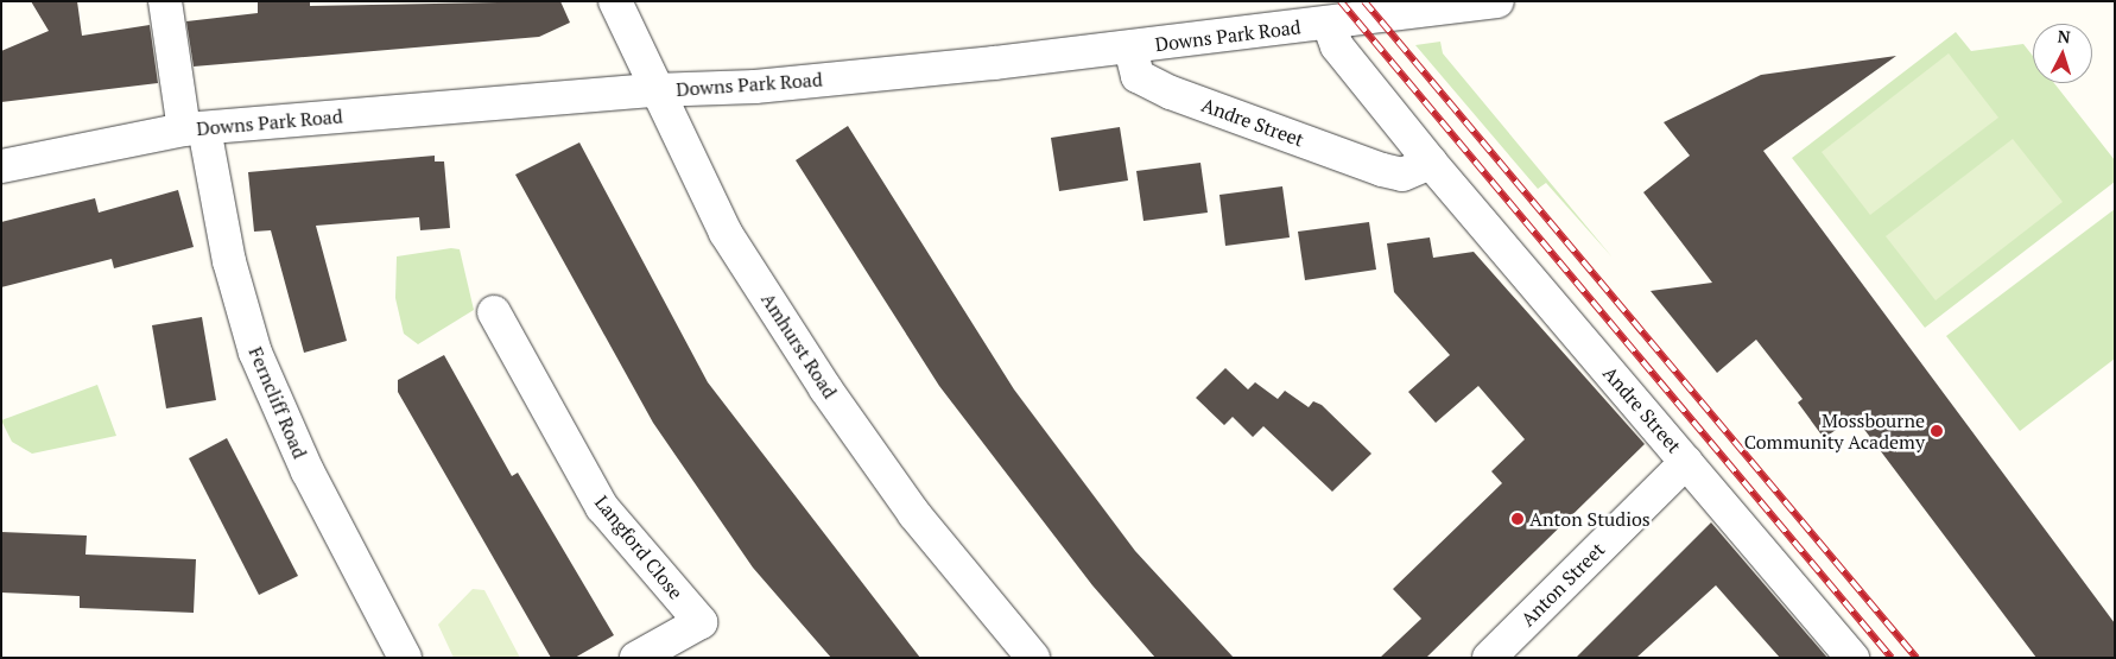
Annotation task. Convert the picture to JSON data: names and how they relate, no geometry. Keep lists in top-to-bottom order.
{
  "streets": {
    "street": [
      "Downs Park Road",
      "Andre Street",
      "Amhurst Road",
      "Ferncliff Road",
      "Langford Close",
      "Anton Street"
    ]
  },
  "crossings": [
    ["Downs Park Road", "Andre Street"],
    ["Downs Park Road", "Amhurst Road"],
    ["Downs Park Road", "Ferncliff Road"],
    ["Andre Street", "Anton Street"]
  ],
  "places": ["Mossbourne Community Academy", "Anton Studios"],
  "north": "top"
}
